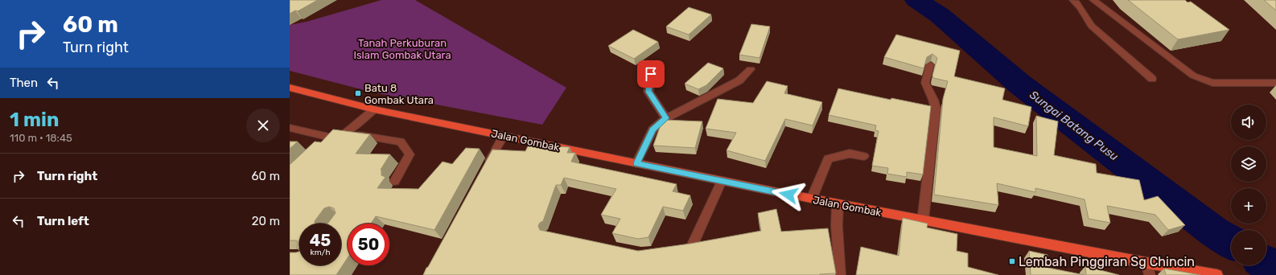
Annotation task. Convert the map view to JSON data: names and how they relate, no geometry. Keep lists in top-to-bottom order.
{
  "streets": {
    "main road": ["Jalan Gombak"]
  },
  "water": ["Sungai Batang Pusu"],
  "parks": ["Tanah Perkuburan Islam Gombak Utara"],
  "places": {
    "transit": ["Batu 8 Gombak Utara", "Lembah Pinggiran Sg Chincin"]
  },
  "page": {
    "turn": ["60 m", "Turn right"],
    "then": "Then",
    "heading": ["1 min", "110 m · 18:45"],
    "map_buttons": ["+", "−"],
    "list": [
      {
        "name": "Turn right",
        "value": "60 m"
      },
      {
        "name": "Turn left",
        "value": "20 m"
      }
    ],
    "speed": "45 km/h",
    "limit": "50"
  }
}
